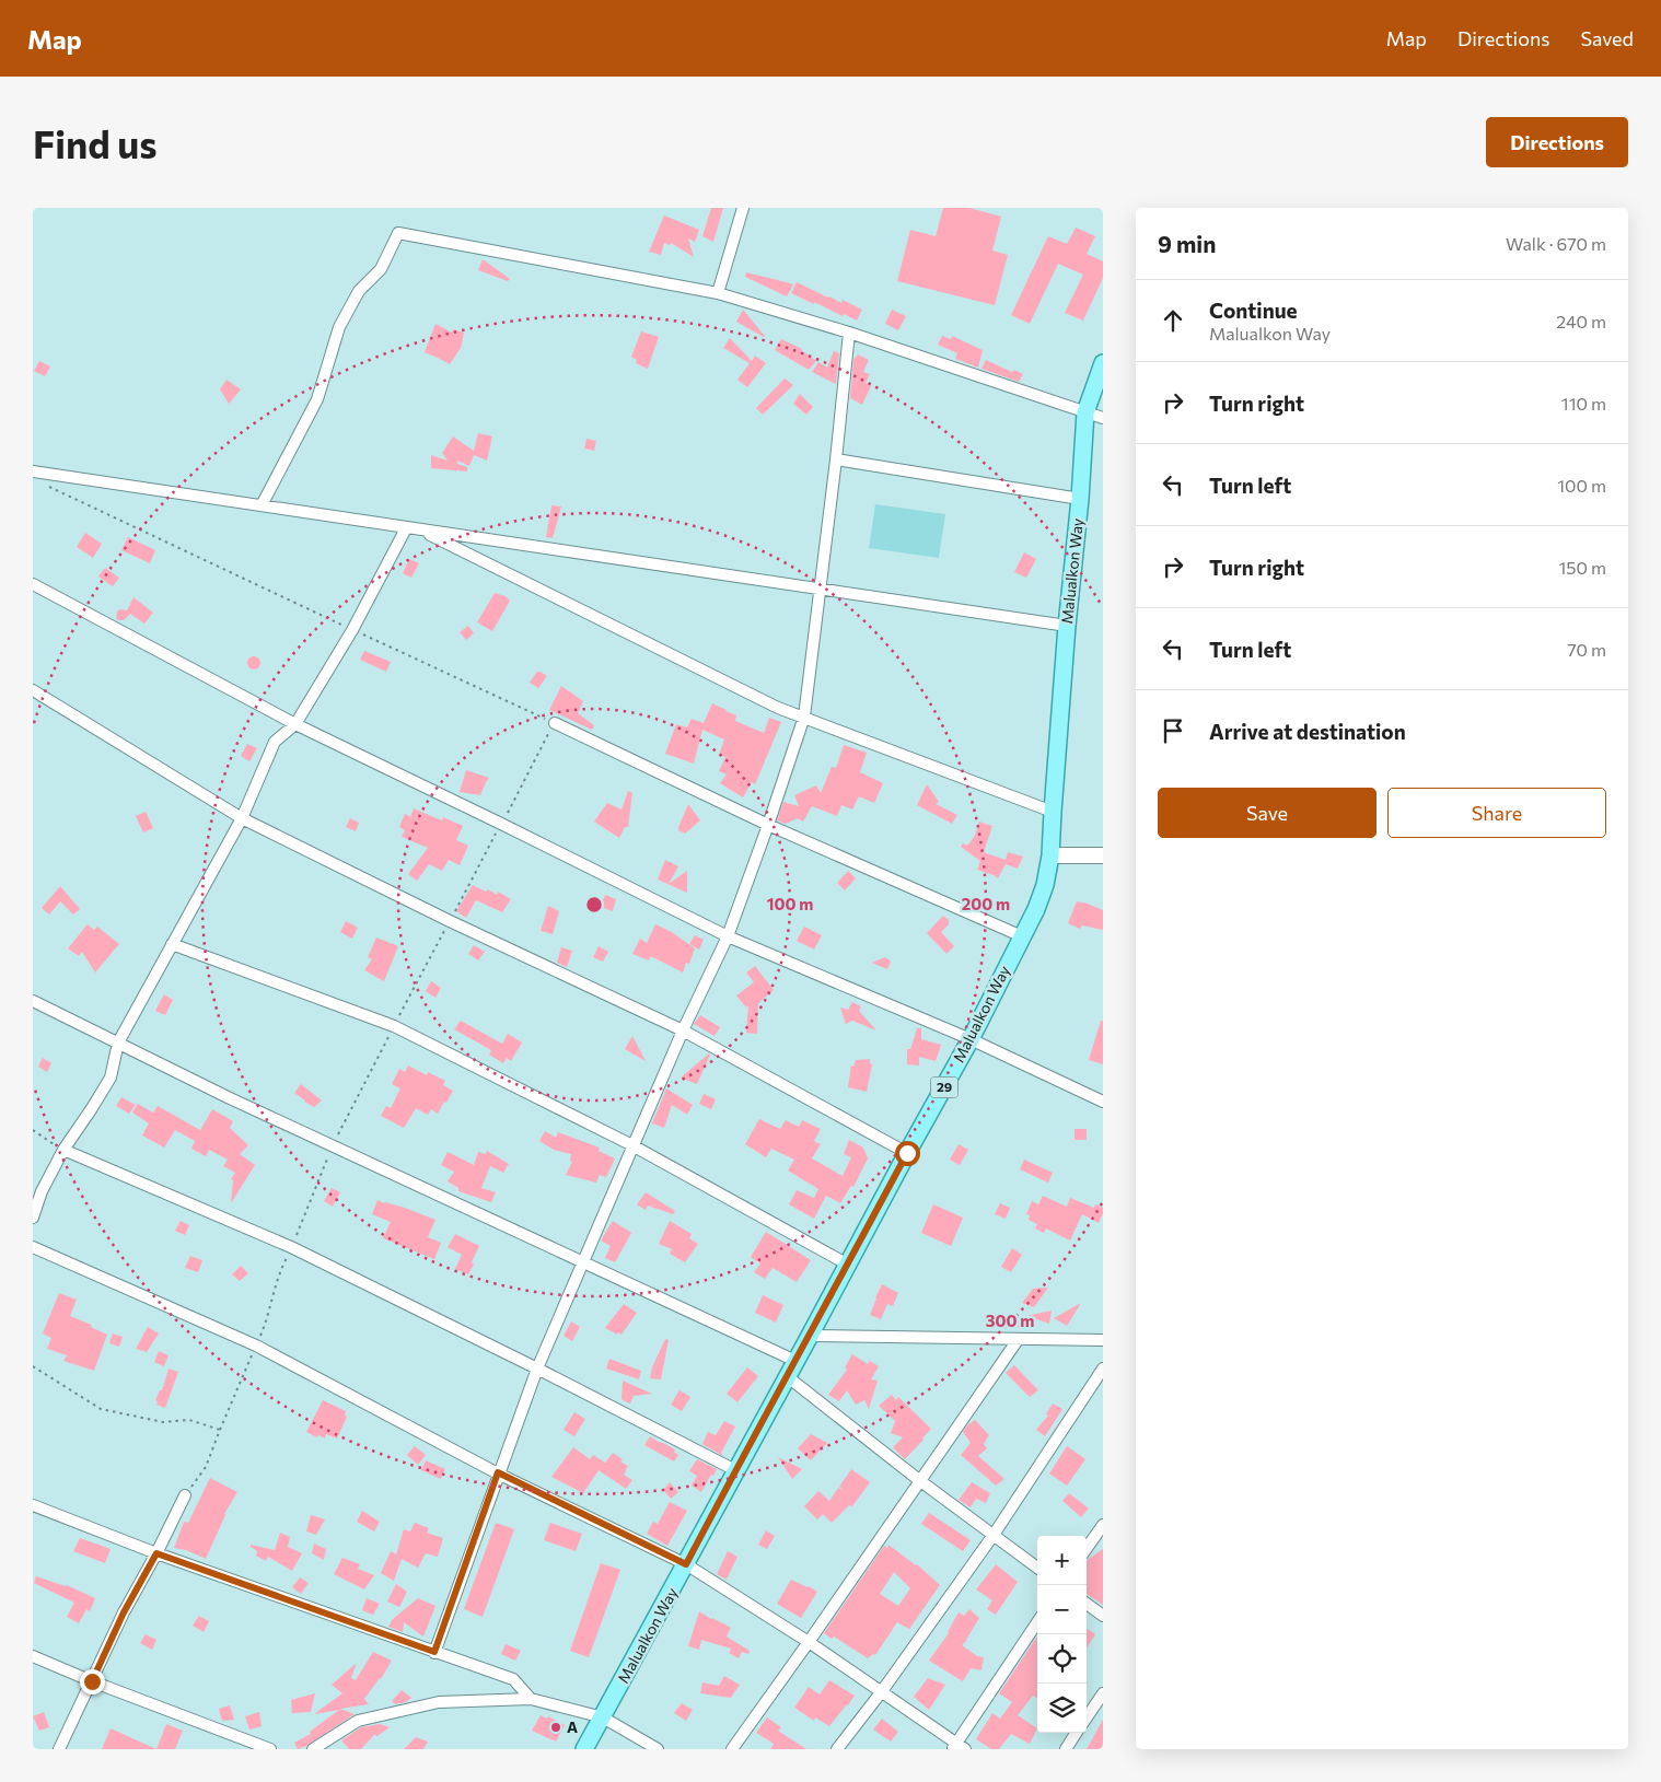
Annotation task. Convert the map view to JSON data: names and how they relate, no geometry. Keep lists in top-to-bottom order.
{
  "streets": {
    "main road": ["Malualkon Way", "29"]
  },
  "places": ["A"],
  "page": {
    "header": "Map",
    "nav": ["Map", "Directions", "Saved"],
    "buttons": [
      "Directions",
      ["Save", "Share"]
    ],
    "title": "Find us",
    "heading": ["9 min", "Walk · 670 m"],
    "list": [
      ["Continue", "Malualkon Way", "240 m"],
      ["Turn right", "110 m"],
      ["Turn left", "100 m"],
      ["Turn right", "150 m"],
      ["Turn left", "70 m"],
      "Arrive at destination"
    ],
    "map_buttons": ["+", "−"]
  },
  "rings": ["100 m", "200 m", "300 m"]
}
